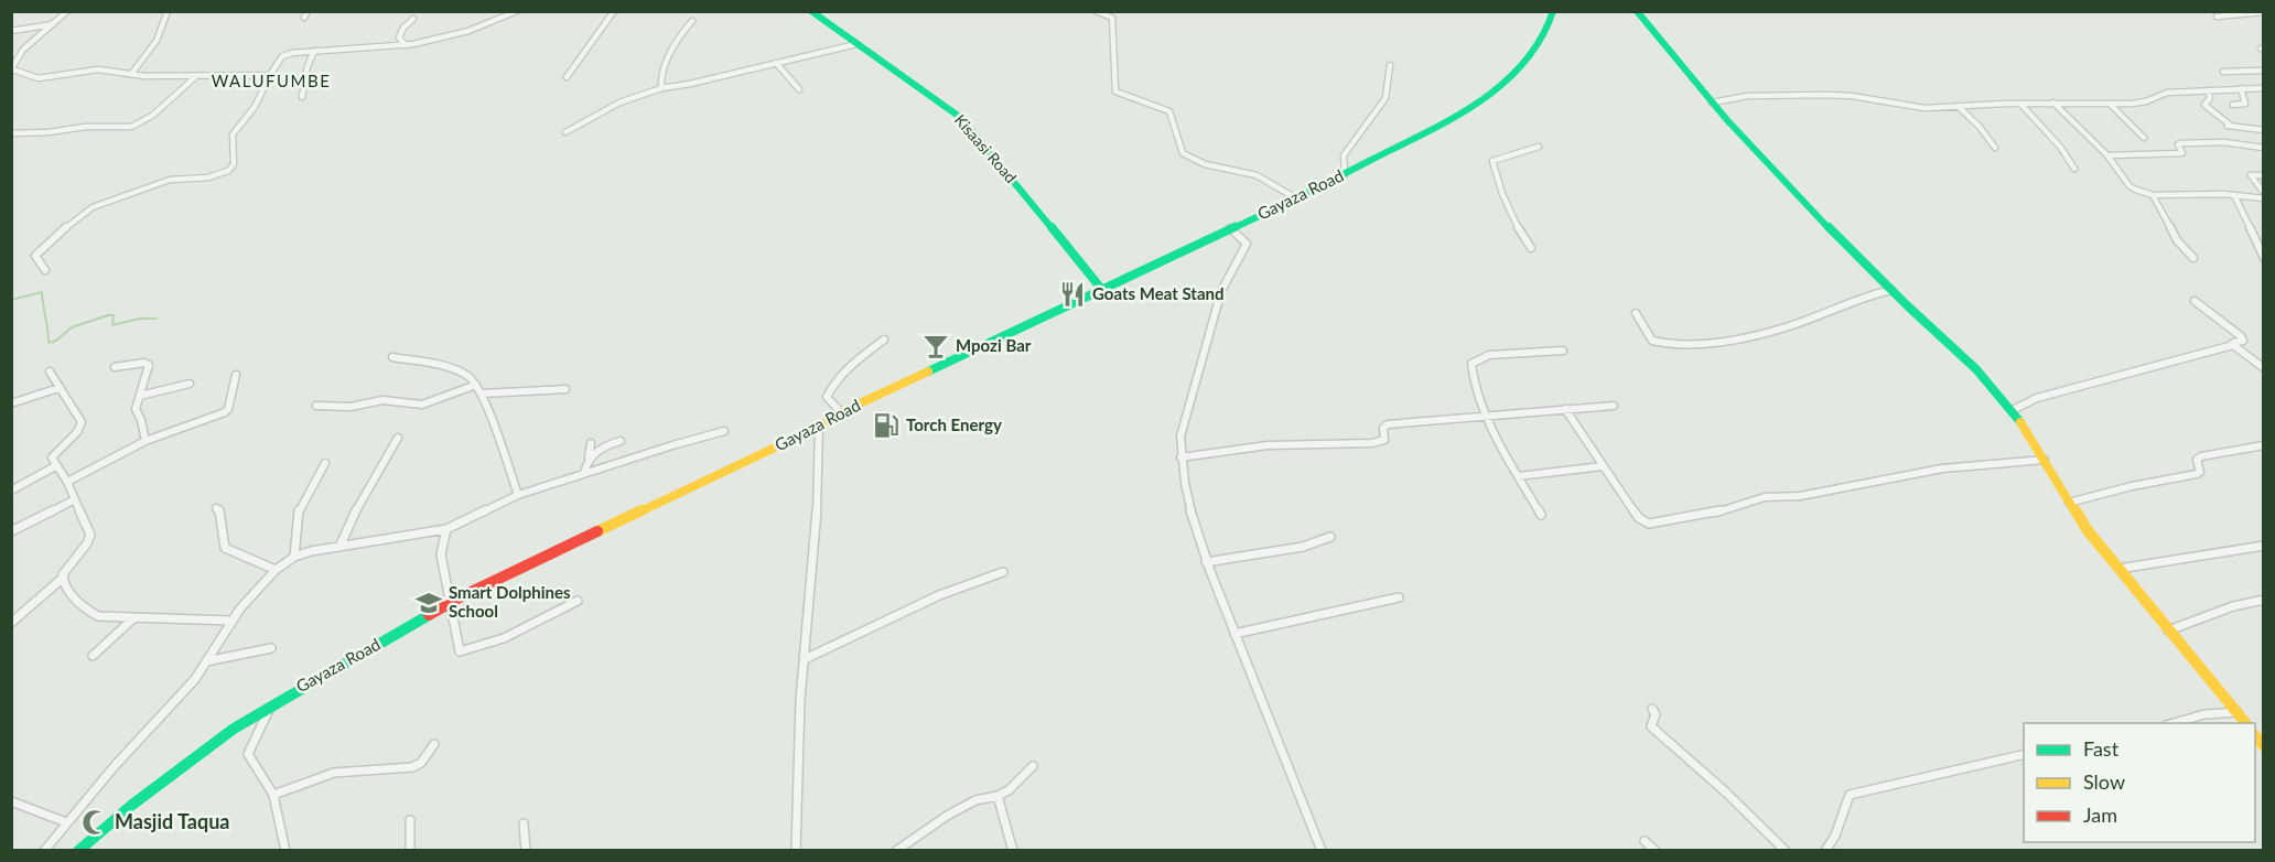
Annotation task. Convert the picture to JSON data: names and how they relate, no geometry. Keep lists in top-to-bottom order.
{
  "streets": {
    "main road": ["Kisaasi Road", "Gayaza Road"]
  },
  "crossings": [
    ["Kisaasi Road", "Gayaza Road"]
  ],
  "districts": ["WALUFUMBE"],
  "places": {
    "restaurant": ["Goats Meat Stand"],
    "bar": ["Mpozi Bar"],
    "fuel station": ["Torch Energy"],
    "school or university": ["Smart Dolphines School"],
    "mosque": ["Masjid Taqua"]
  },
  "legend": ["Fast", "Slow", "Jam"]
}
